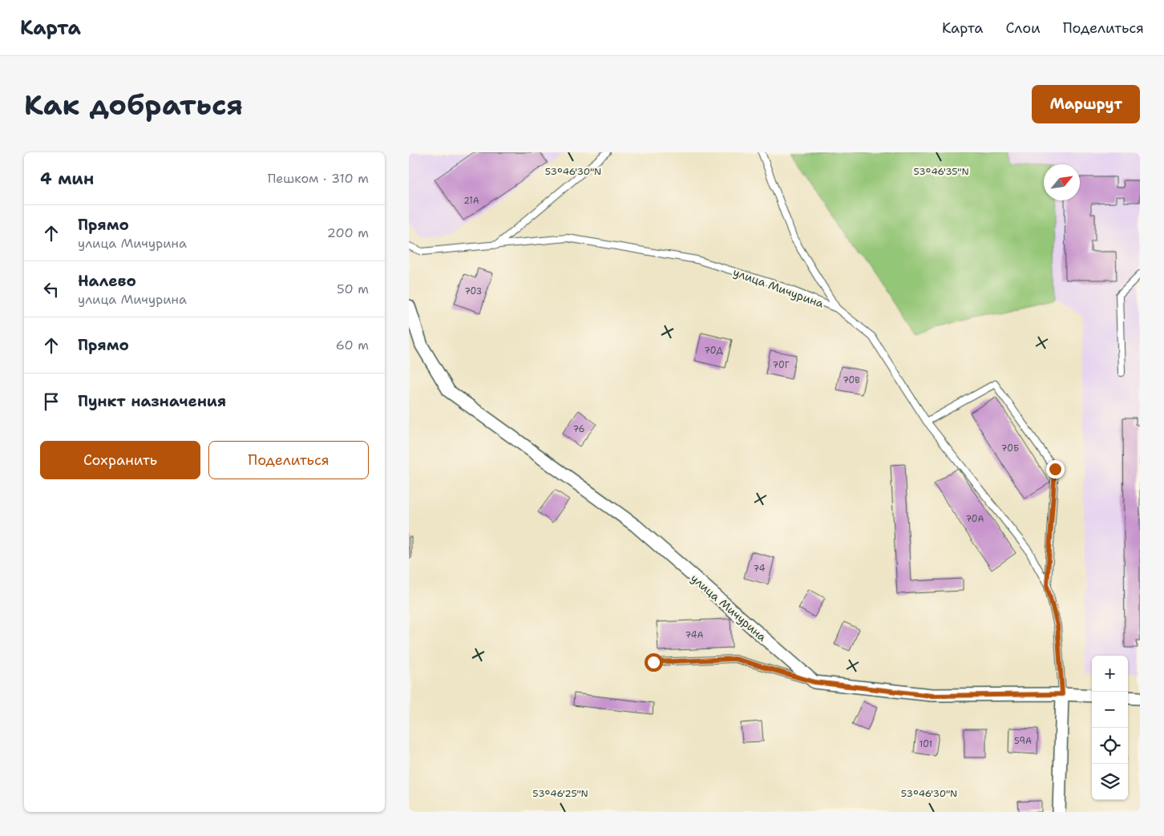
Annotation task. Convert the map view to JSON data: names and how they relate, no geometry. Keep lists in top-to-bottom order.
{
  "streets": {
    "street": ["улица Мичурина"]
  },
  "house_numbers": [
    "21А",
    "70З",
    "70Д",
    "70Г",
    "70В",
    "76",
    "70Б",
    "70А",
    "74",
    "74А",
    "59А",
    "101"
  ],
  "north": "top right",
  "page": {
    "header": "Карта",
    "nav": ["Карта", "Слои", "Поделиться"],
    "buttons": [
      "Маршрут",
      ["Сохранить", "Поделиться"]
    ],
    "title": "Как добраться",
    "heading": ["4 мин", "Пешком · 310 m"],
    "list": [
      ["Прямо", "улица Мичурина", "200 m"],
      ["Налево", "улица Мичурина", "50 m"],
      ["Прямо", "60 m"],
      "Пункт назначения"
    ],
    "map_buttons": ["+", "−"]
  },
  "coordinates": ["53°46'30\"N", "53°46'35\"N", "53°46'25\"N"]
}
